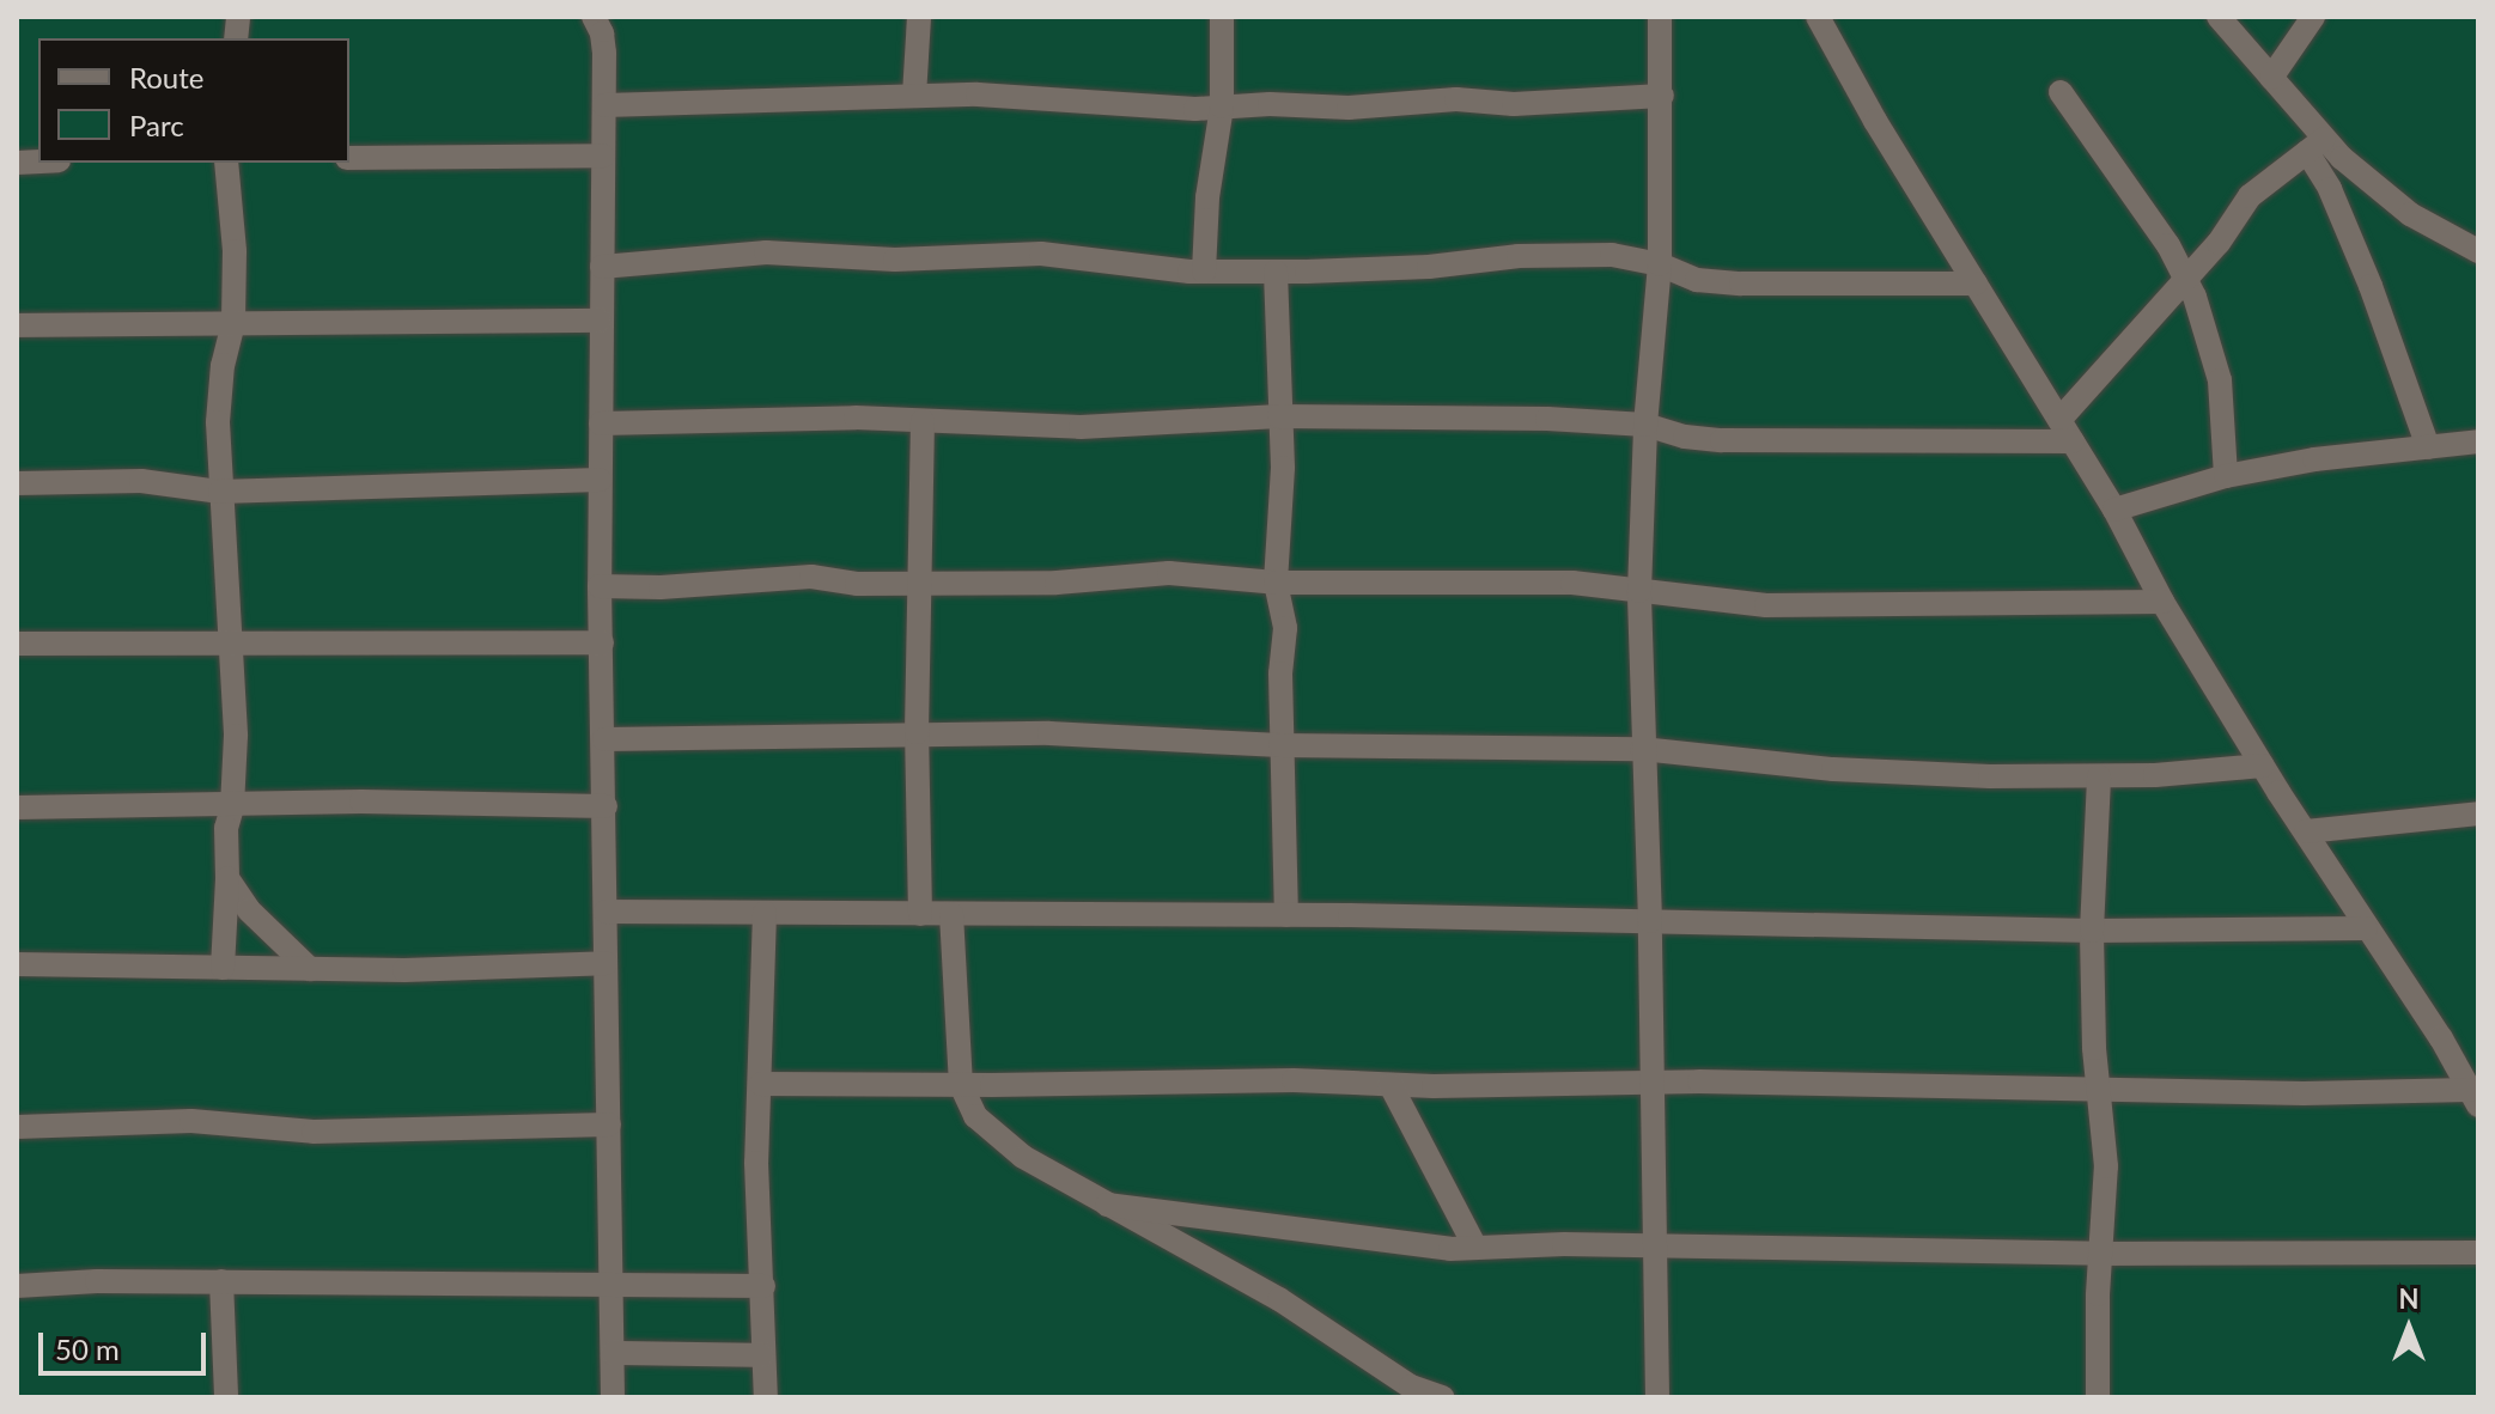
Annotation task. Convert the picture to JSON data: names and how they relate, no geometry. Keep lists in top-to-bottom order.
{
  "legend": ["Route", "Parc"],
  "scale_bar": "50 m",
  "north": "top"
}
